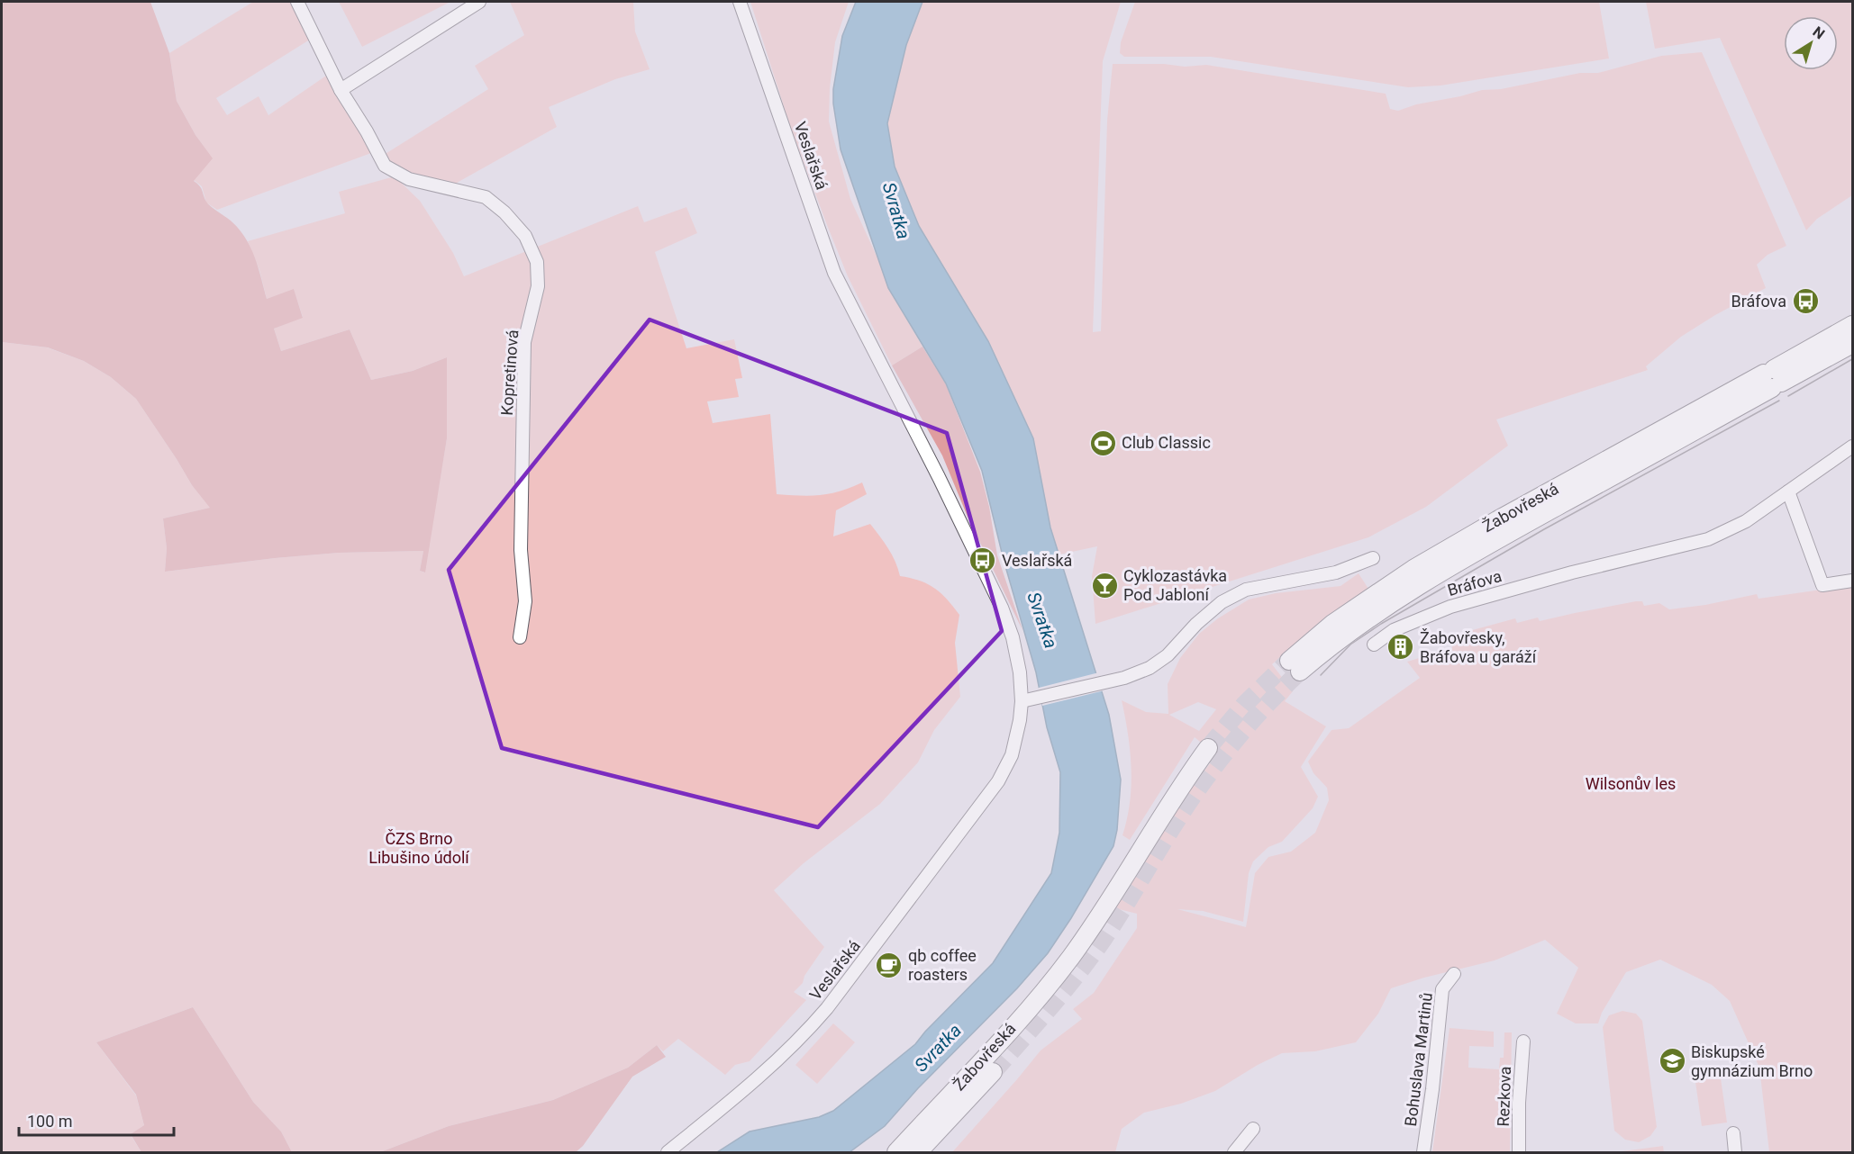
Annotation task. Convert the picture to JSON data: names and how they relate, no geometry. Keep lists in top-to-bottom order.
{
  "streets": {
    "highway": ["Žabovřeská"],
    "street": [
      "Veslařská",
      "Kopretinová",
      "Bráfova",
      "Bohuslava Martinů",
      "Rezkova"
    ]
  },
  "water": ["Svratka"],
  "parks": ["Wilsonův les", "ČZS Brno Libušino údolí"],
  "places": {
    "bus stop": ["Bráfova", "Veslařská"],
    "sports": ["Club Classic"],
    "bar": ["Cyklozastávka Pod Jabloní"],
    "building": ["Žabovřesky, Bráfova u garáží"],
    "cafe": ["qb coffee roasters"],
    "school or university": ["Biskupské gymnázium Brno"]
  },
  "scale_bar": "100 m",
  "north": "top right"
}
